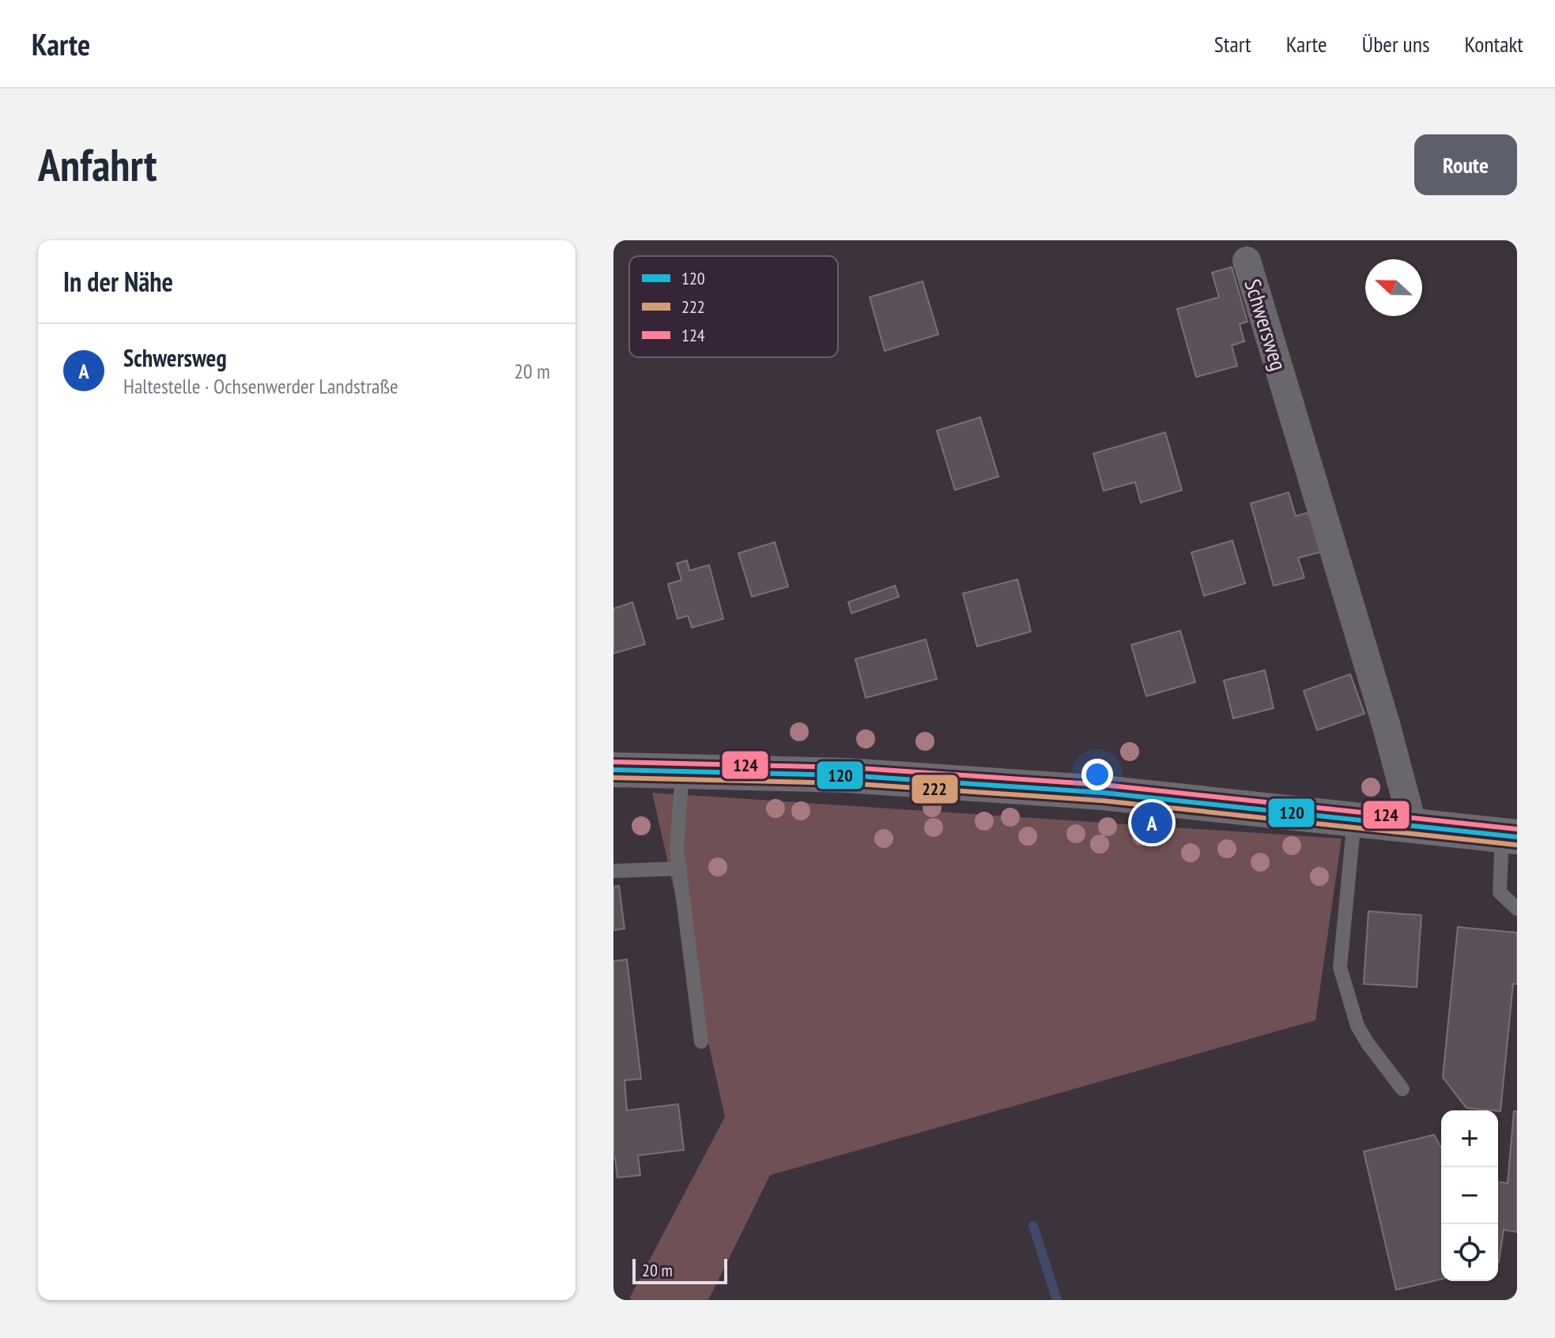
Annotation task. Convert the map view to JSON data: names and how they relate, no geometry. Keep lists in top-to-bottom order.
{
  "streets": {
    "street": ["Schwersweg"]
  },
  "lines": ["transit line 124", "transit line 120", "transit line 222"],
  "legend": ["120", "222", "124"],
  "scale_bar": "20 m",
  "north": "left",
  "page": {
    "header": "Karte",
    "nav": [
      "Start",
      "Karte",
      "Über uns",
      "Kontakt"
    ],
    "buttons": "Route",
    "title": "Anfahrt",
    "heading": "In der Nähe",
    "list": [
      {
        "mark": "A",
        "name": "Schwersweg",
        "note": "Haltestelle · Ochsenwerder Landstraße",
        "value": "20 m"
      }
    ],
    "pins": "A",
    "map_buttons": ["+", "−"],
    "scale": "20 m"
  }
}
